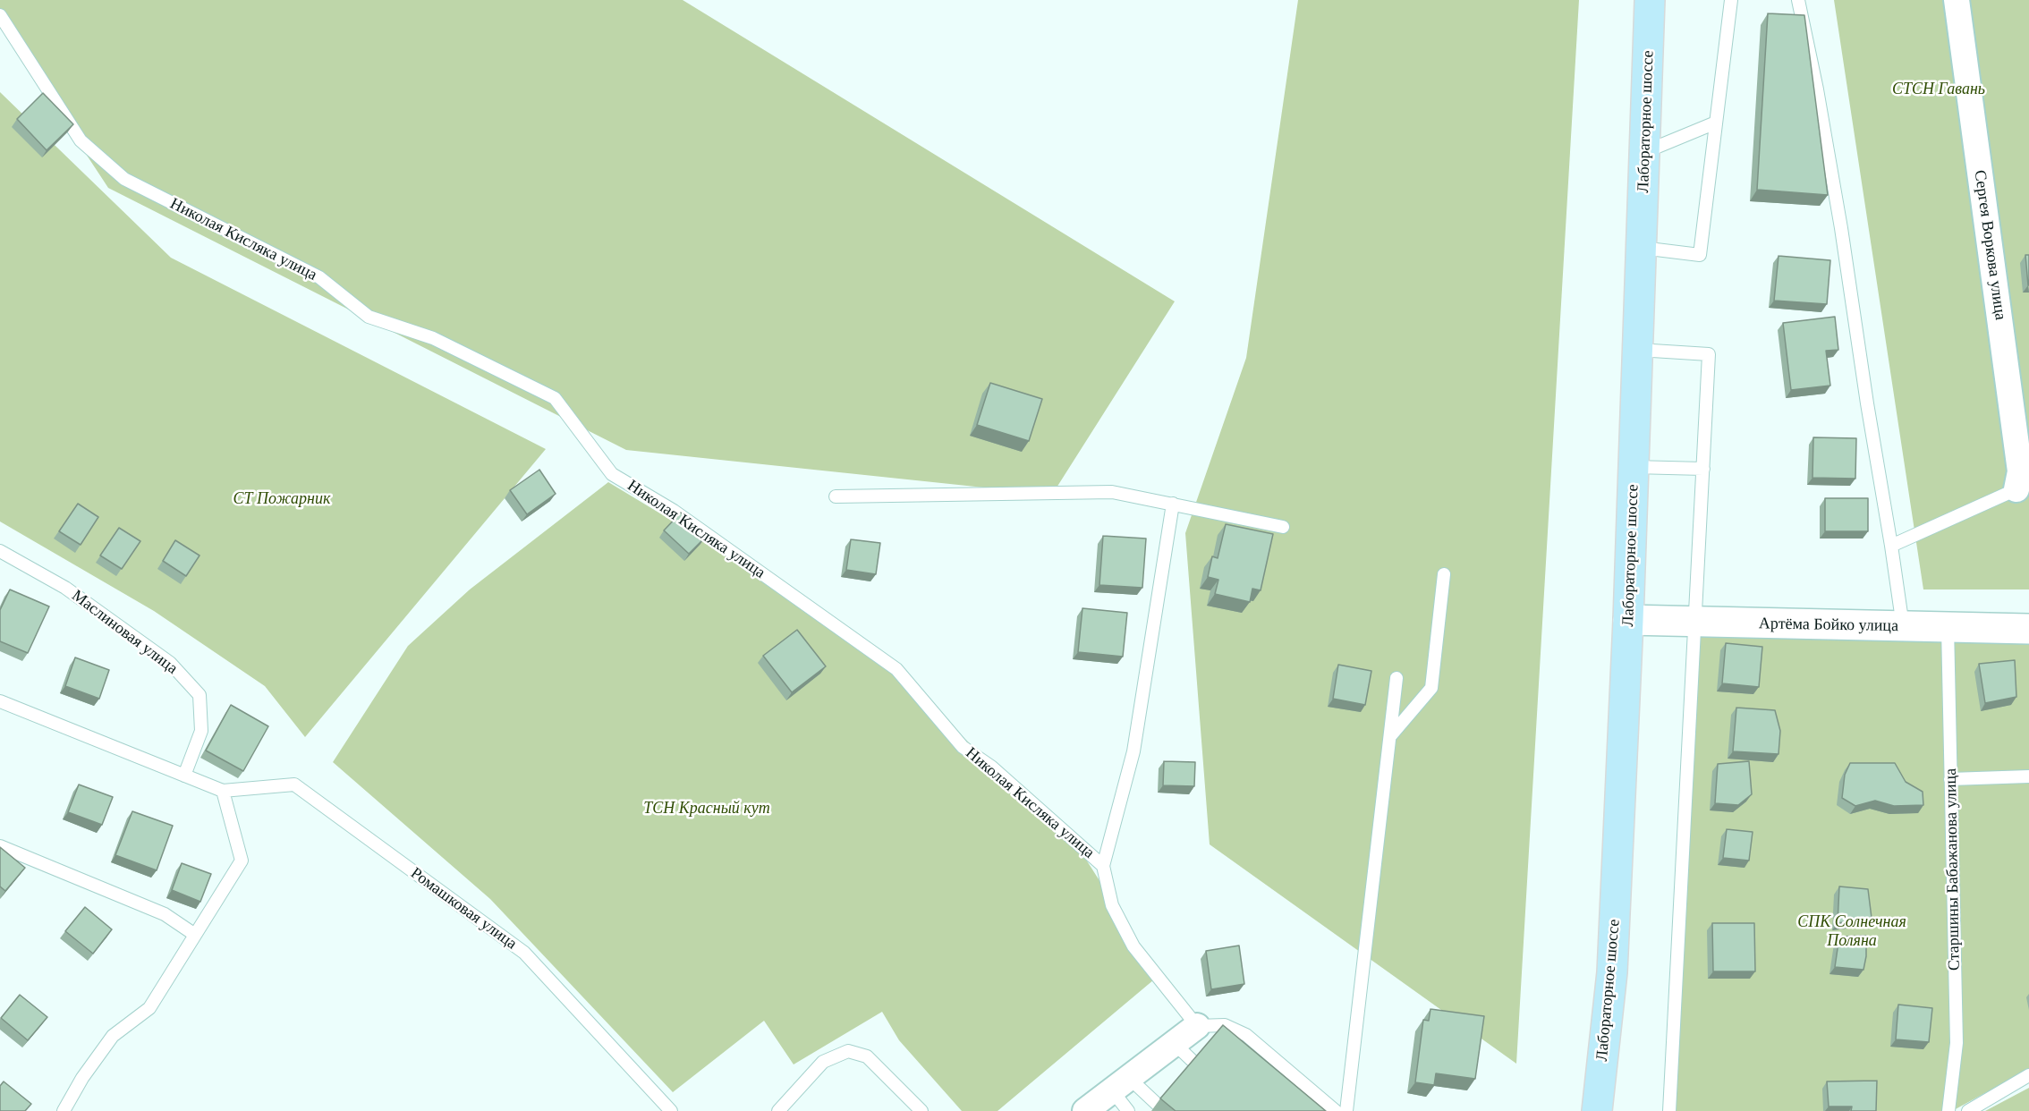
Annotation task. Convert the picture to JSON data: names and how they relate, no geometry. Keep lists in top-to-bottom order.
{
  "streets": {
    "main road": ["Лабораторное шоссе", "Артёма Бойко улица"],
    "street": ["Сергея Воркова улица"],
    "lane": [
      "Николая Кисляка улица",
      "Маслиновая улица",
      "Старшины Бабажанова улица",
      "Ромашковая улица"
    ]
  },
  "crossings": [
    ["Лабораторное шоссе", "Артёма Бойко улица"],
    ["Артёма Бойко улица", "Старшины Бабажанова улица"],
    ["Маслиновая улица", "Ромашковая улица"]
  ],
  "parks": [
    "СТСН Гавань",
    "СТ Пожарник",
    "ТСН Красный кут",
    "СПК Солнечная Поляна"
  ]
}
